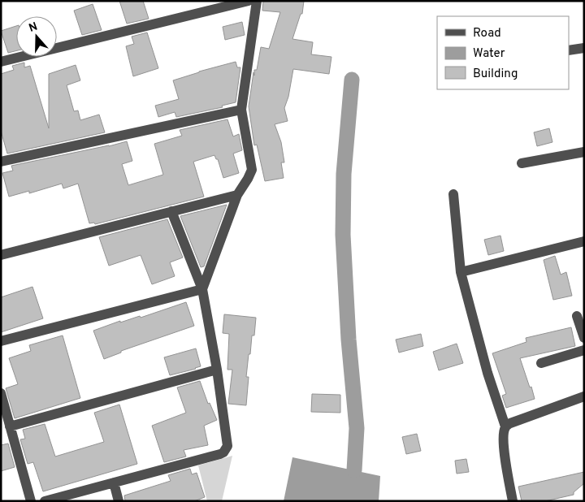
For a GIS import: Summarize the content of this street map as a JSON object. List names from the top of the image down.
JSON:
{
  "legend": ["Road", "Water", "Building"],
  "north": "top"
}
